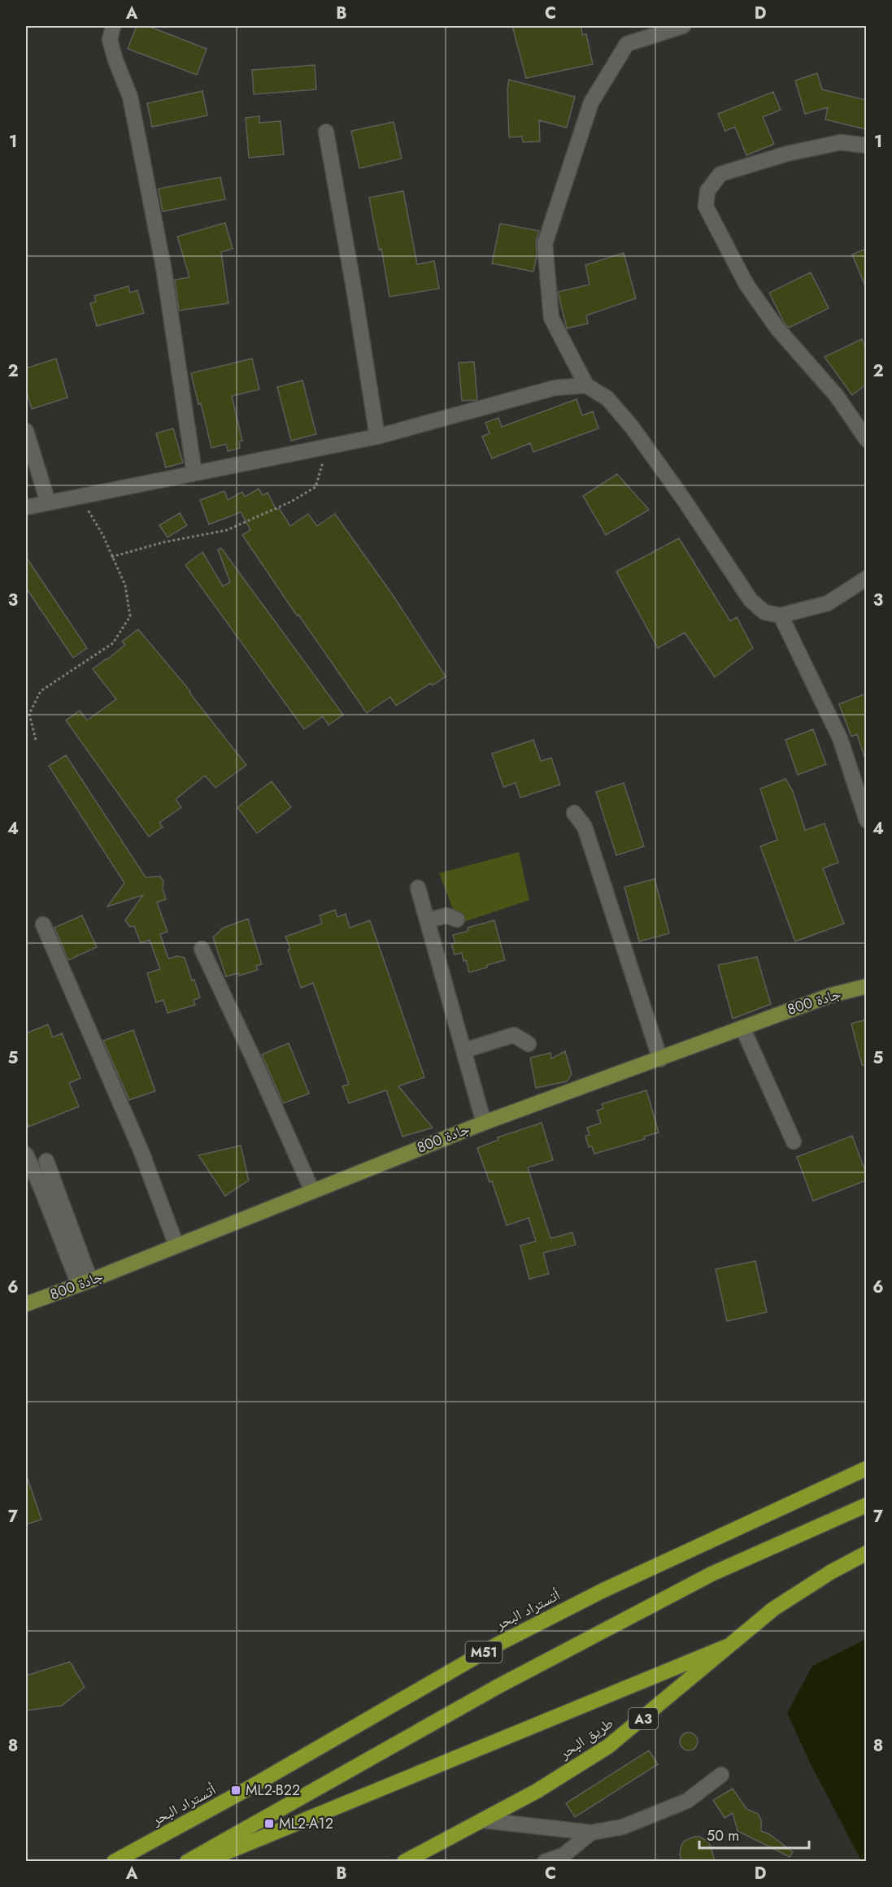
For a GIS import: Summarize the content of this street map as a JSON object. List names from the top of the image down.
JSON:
{
  "streets": {
    "highway": [
      "أتستراد البحر",
      "M51",
      "A3",
      "طريق البحر"
    ],
    "main road": ["جادة 800"]
  },
  "places": {
    "transit": ["ML2-B22", "ML2-A12"]
  },
  "scale_bar": "50 m",
  "grid": {
    "columns": [
      "A",
      "B",
      "C",
      "D"
    ],
    "rows": [
      "1",
      "2",
      "3",
      "4",
      "5",
      "6",
      "7",
      "8"
    ]
  }
}
